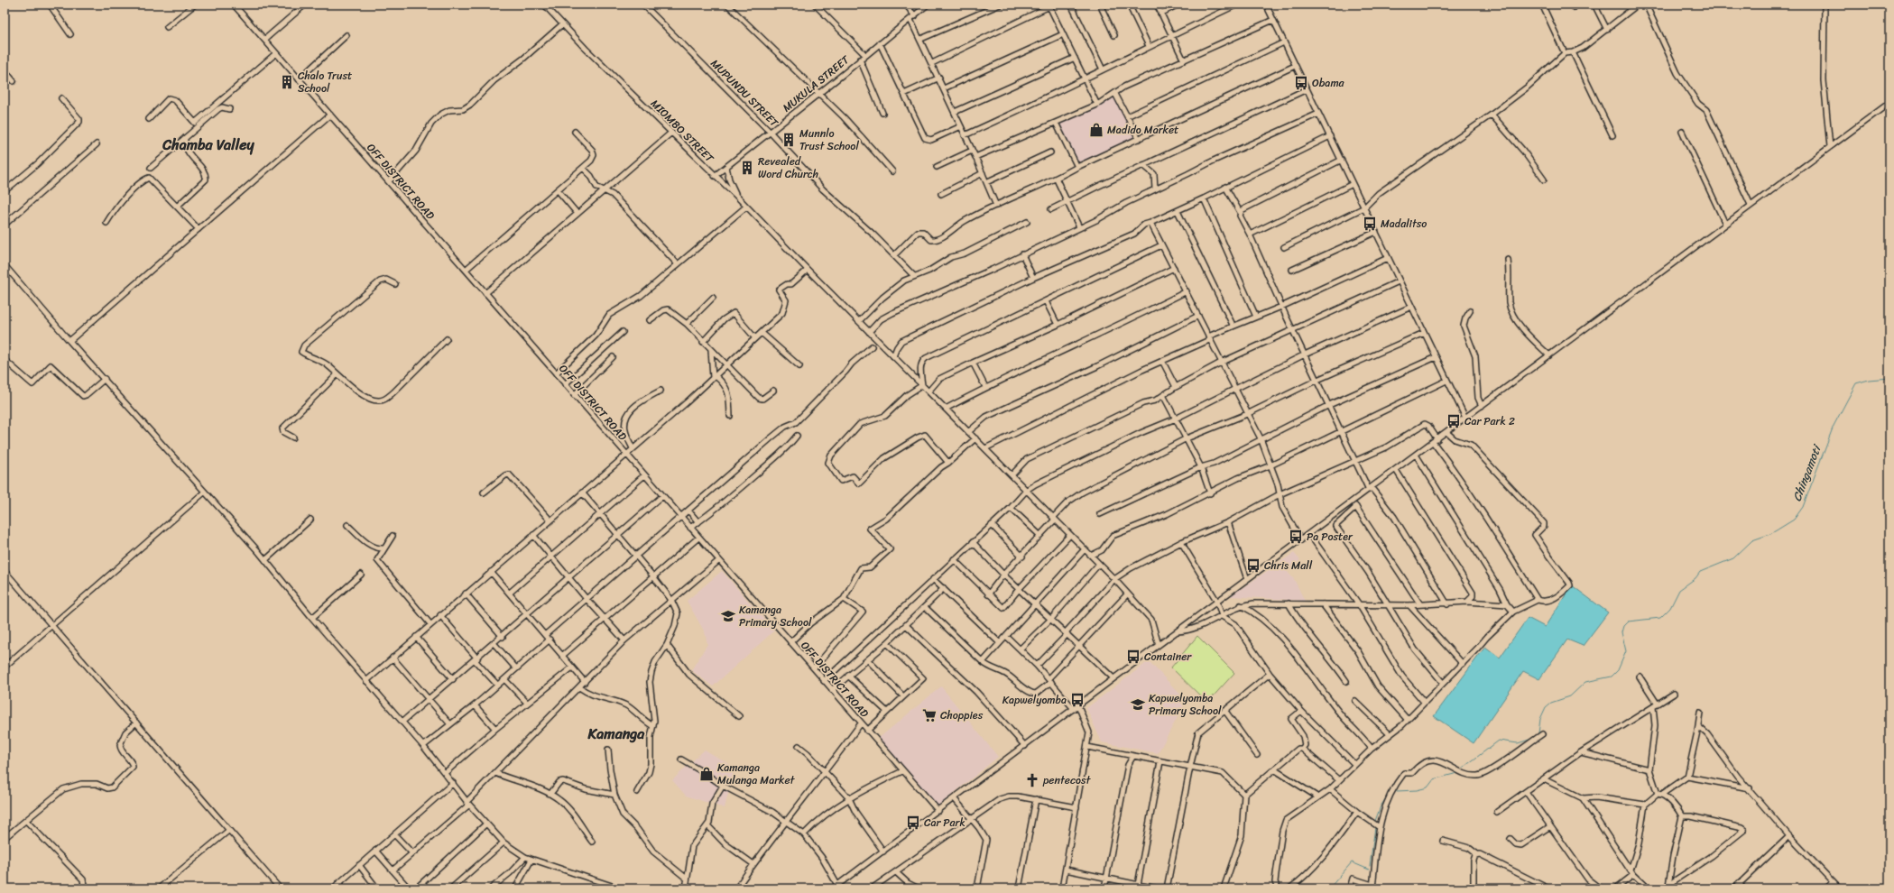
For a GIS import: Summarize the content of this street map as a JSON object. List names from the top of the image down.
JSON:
{
  "streets": {
    "street": [
      "MUKULA STREET",
      "MUPUNDU STREET",
      "MIOMBO STREET",
      "OFF DISTRICT ROAD"
    ]
  },
  "crossings": [
    ["MUKULA STREET", "MUPUNDU STREET"],
    ["MUKULA STREET", "MIOMBO STREET"]
  ],
  "districts": ["Chamba Valley", "Kamanga"],
  "water": ["Chingamoti"],
  "places": {
    "building": ["Chalo Trust School", "Munnlo Trust School", "Revealed Word Church"],
    "bus stop": [
      "Obama",
      "Madalitso",
      "Car Park 2",
      "Pa Poster",
      "Chris Mall",
      "Container",
      "Kapwelyomba",
      "Car Park"
    ],
    "shop": ["Madido Market", "Kamanga Mulanga Market"],
    "school or university": ["Kamanga Primary School", "Kapwelyomba Primary School"],
    "supermarket": ["Choppies"],
    "church": ["pentecost"]
  }
}
